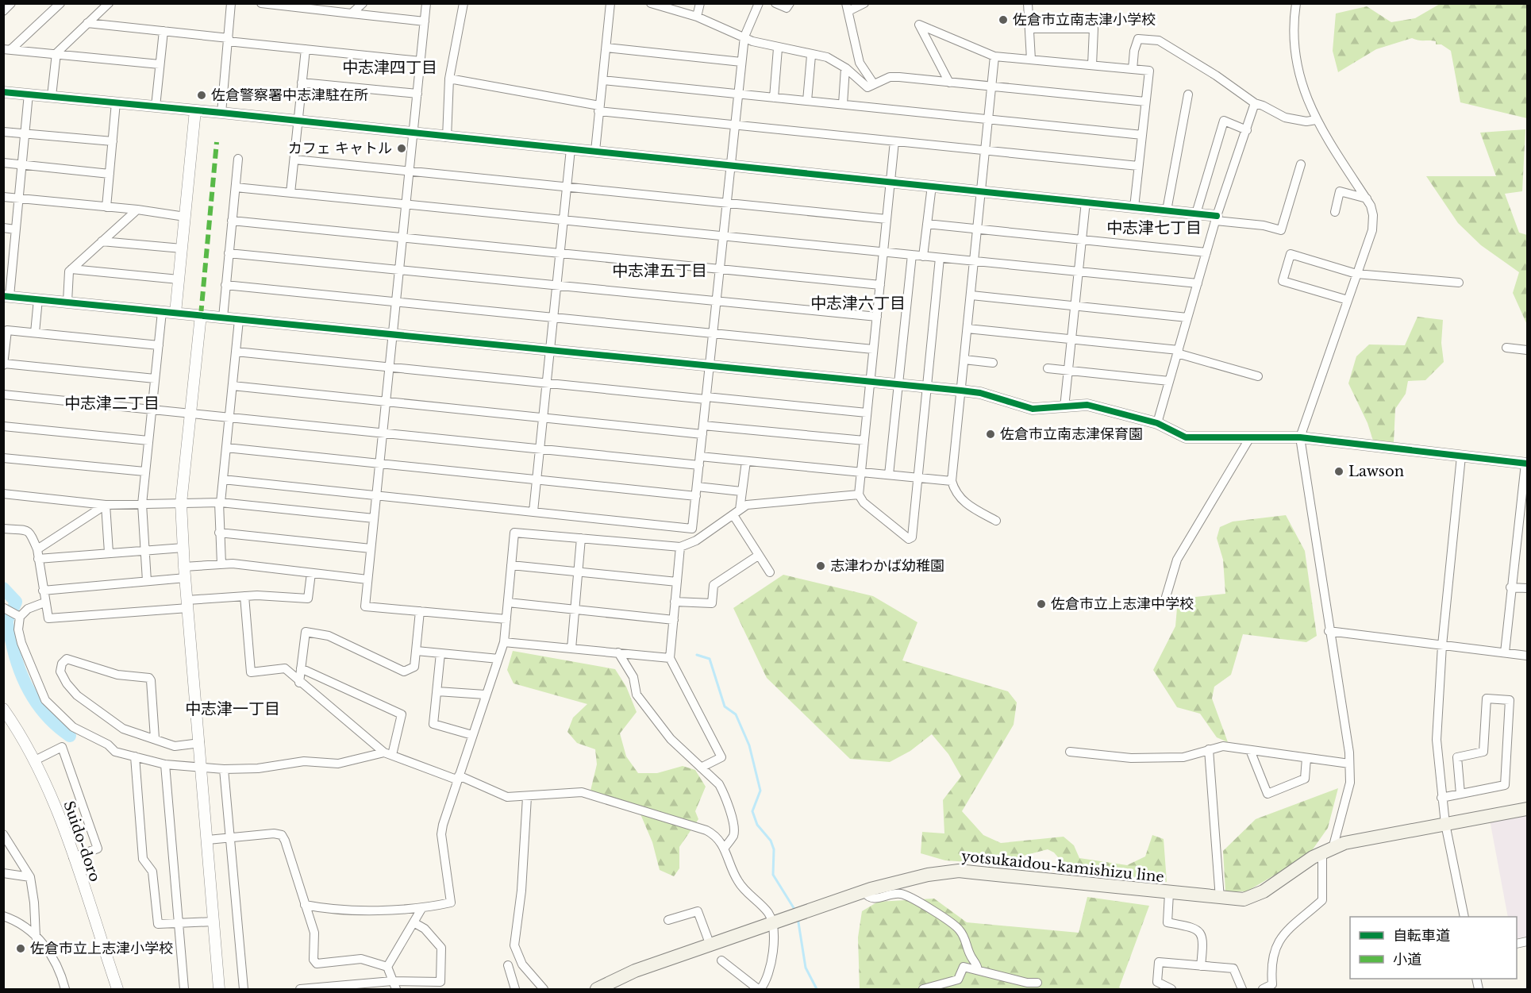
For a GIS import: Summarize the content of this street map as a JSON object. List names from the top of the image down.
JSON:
{
  "streets": {
    "main road": ["yotsukaidou-kamishizu line"],
    "street": ["Suido-doro"]
  },
  "districts": [
    "中志津四丁目",
    "中志津七丁目",
    "中志津五丁目",
    "中志津六丁目",
    "中志津二丁目",
    "中志津一丁目"
  ],
  "places": [
    "佐倉市立南志津小学校",
    "佐倉警察署中志津駐在所",
    "カフェ キャトル",
    "佐倉市立南志津保育園",
    "Lawson",
    "志津わかば幼稚園",
    "佐倉市立上志津中学校",
    "佐倉市立上志津小学校"
  ],
  "legend": ["自転車道", "小道"]
}
